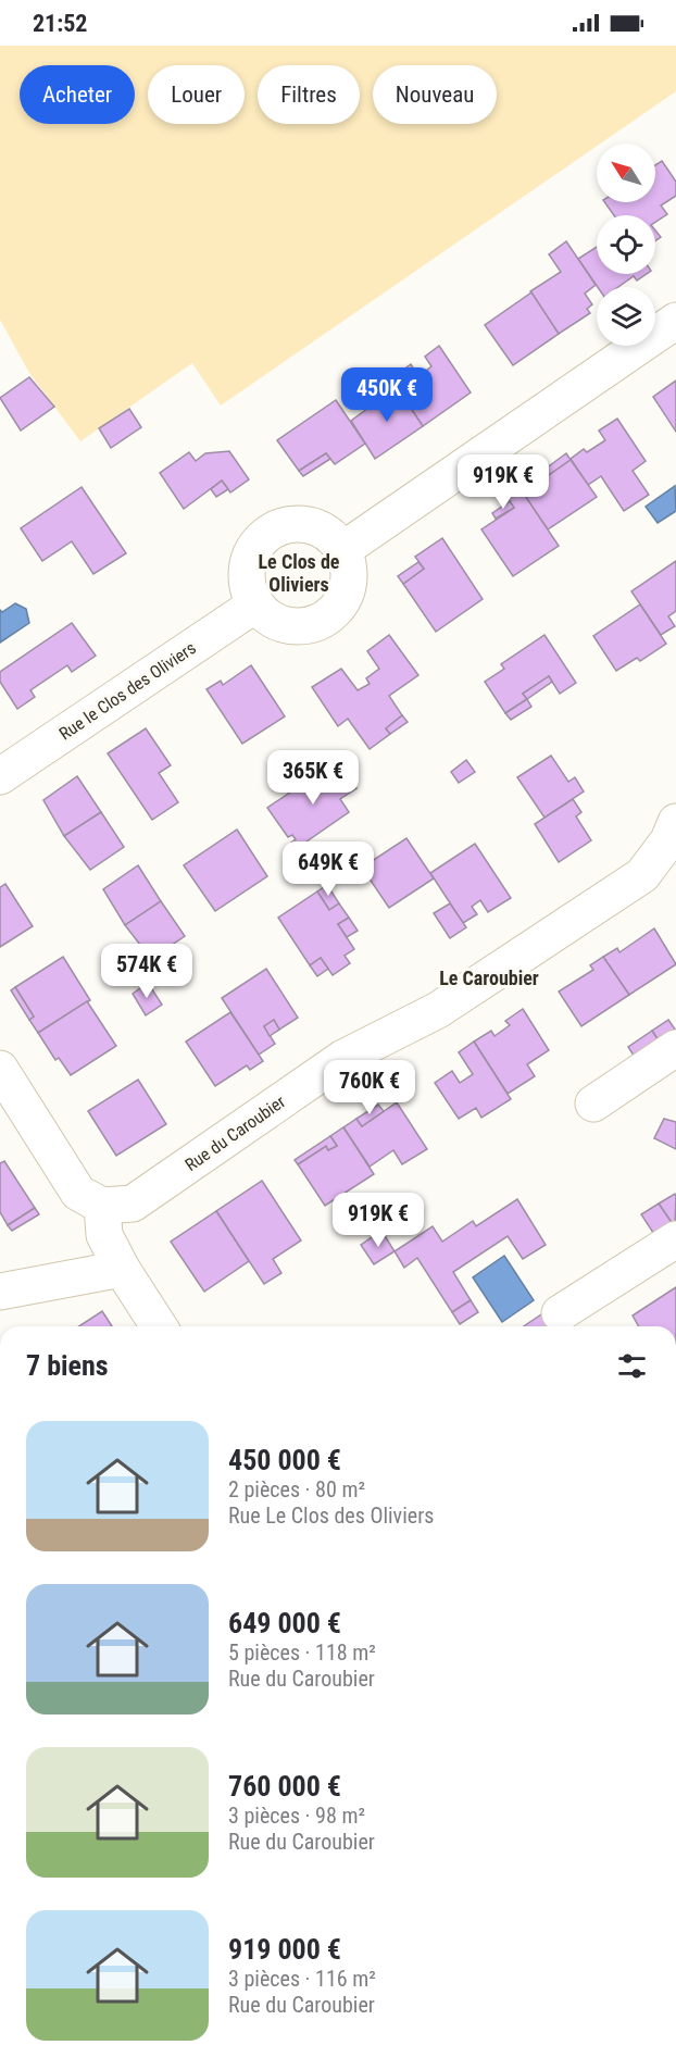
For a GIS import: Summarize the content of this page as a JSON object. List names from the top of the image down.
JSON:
{
  "streets": {
    "street": ["Rue le Clos des Oliviers", "Rue du Caroubier"]
  },
  "districts": ["Le Clos de Oliviers", "Le Caroubier"],
  "north": "top left",
  "page": {
    "status": "21:52",
    "chip": [
      "Acheter",
      "Louer",
      "Filtres",
      "Nouveau"
    ],
    "price": [
      "450K €",
      "919K €",
      "365K €",
      "649K €",
      "574K €",
      "760K €",
      "919K €"
    ],
    "heading": "7 biens",
    "list": [
      {
        "name": "450 000 €",
        "note": "2 pièces · 80 m² · Rue Le Clos des Oliviers"
      },
      {
        "name": "649 000 €",
        "note": "5 pièces · 118 m² · Rue du Caroubier"
      },
      {
        "name": "760 000 €",
        "note": "3 pièces · 98 m² · Rue du Caroubier"
      },
      {
        "name": "919 000 €",
        "note": "3 pièces · 116 m² · Rue du Caroubier"
      }
    ]
  }
}
